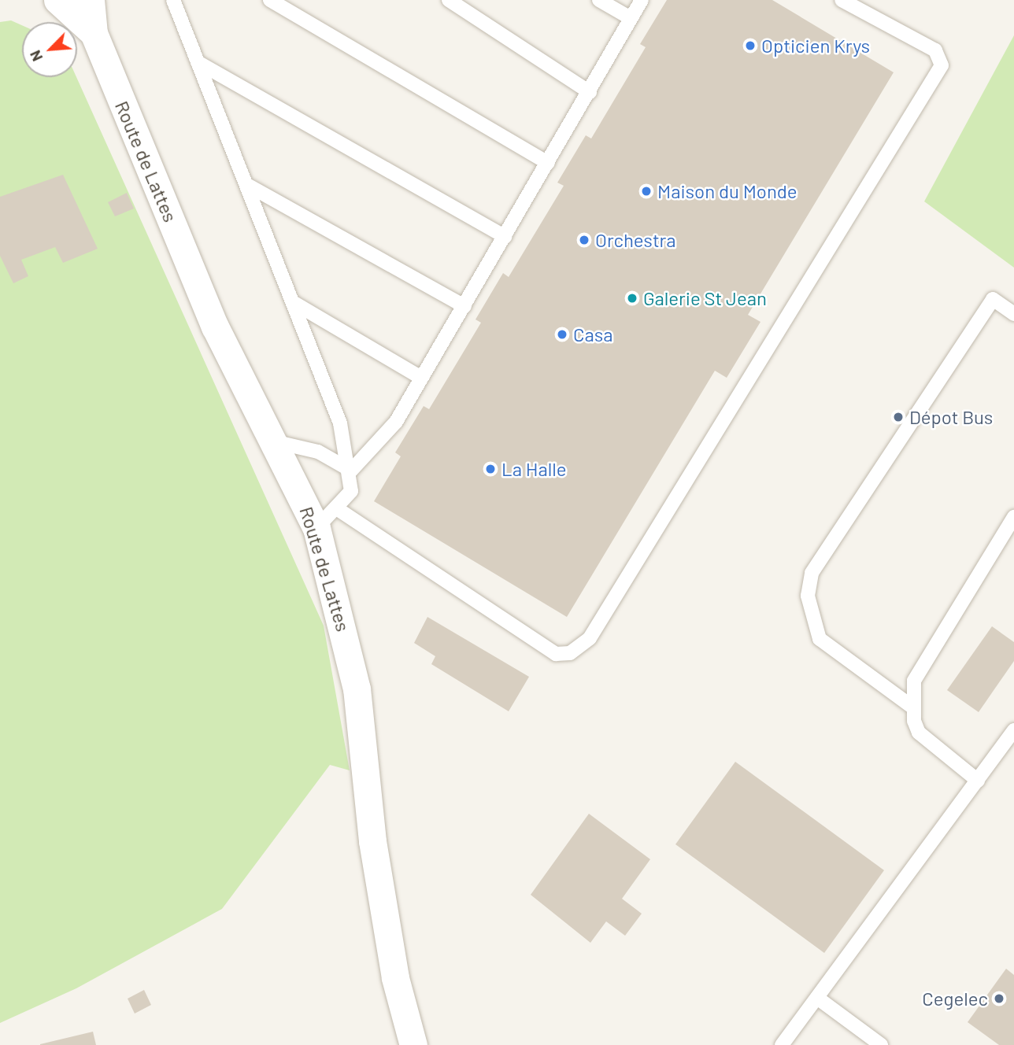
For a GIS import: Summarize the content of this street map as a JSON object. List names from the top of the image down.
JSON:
{
  "streets": {
    "street": ["Route de Lattes"]
  },
  "places": [
    "Opticien Krys",
    "Maison du Monde",
    "Orchestra",
    "Galerie St Jean",
    "Casa",
    "Dépot Bus",
    "La Halle",
    "Cegelec"
  ],
  "north": "bottom left"
}
